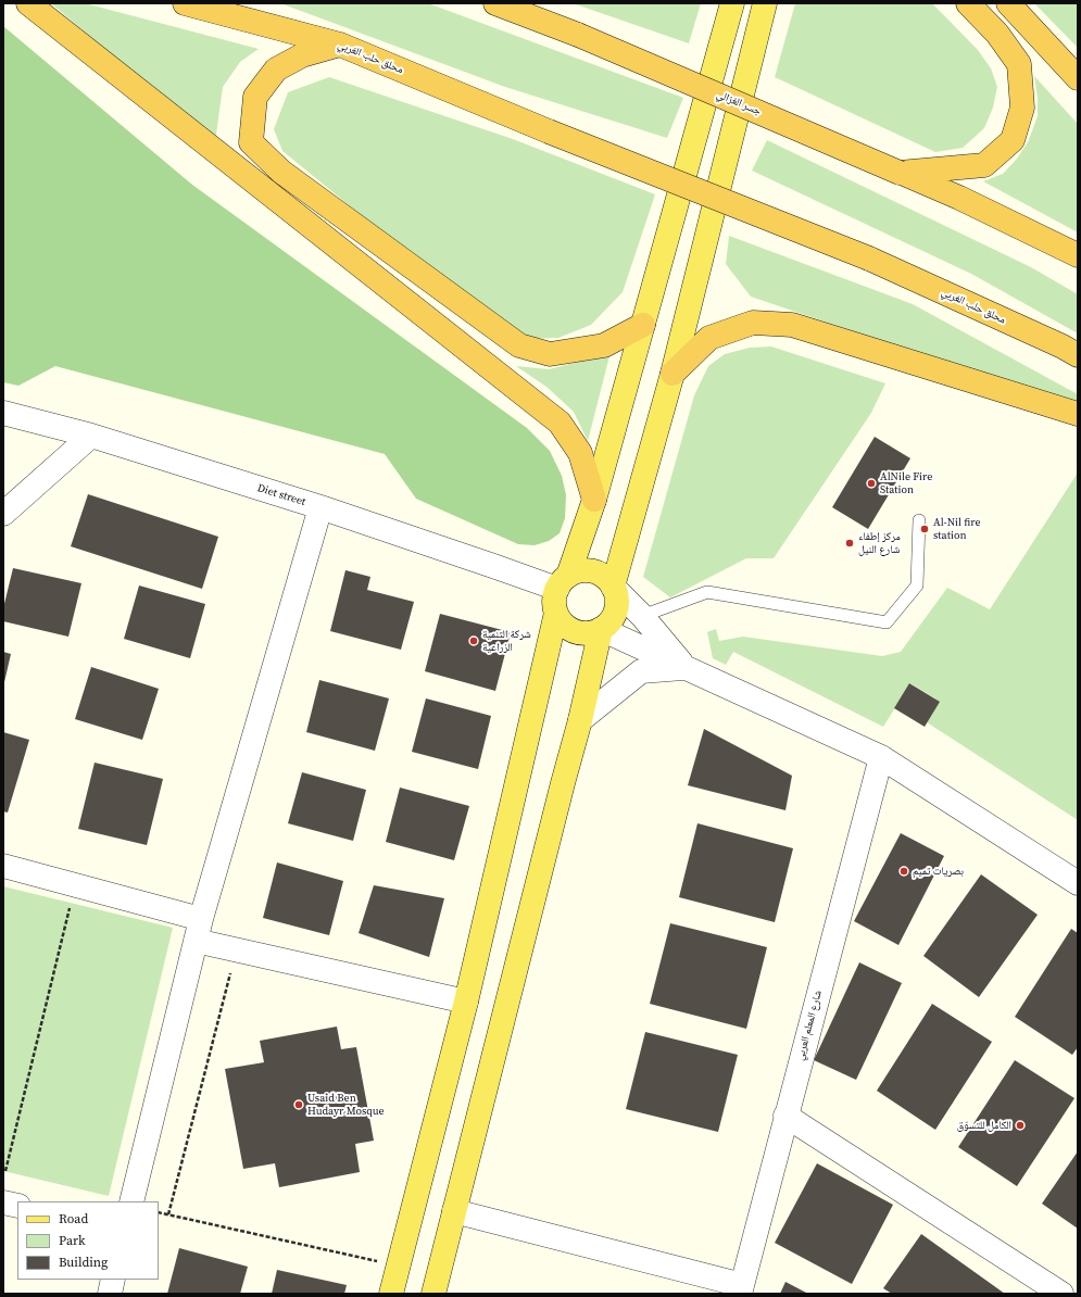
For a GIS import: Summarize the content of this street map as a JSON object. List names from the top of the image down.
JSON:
{
  "streets": {
    "highway": ["محلق حلب الغربي", "جسر الغزالي"],
    "street": ["Diet street", "شارع المعلم العربي"]
  },
  "places": [
    "AlNile Fire Station",
    "Al-Nil fire station",
    "مركز إطفاء شارع النيل",
    "شركة التنمية الزراعية",
    "بصريات تميم",
    "Usaid Ben Hudayr Mosque",
    "الكامل للتسوّق"
  ],
  "legend": ["Road", "Park", "Building"]
}
